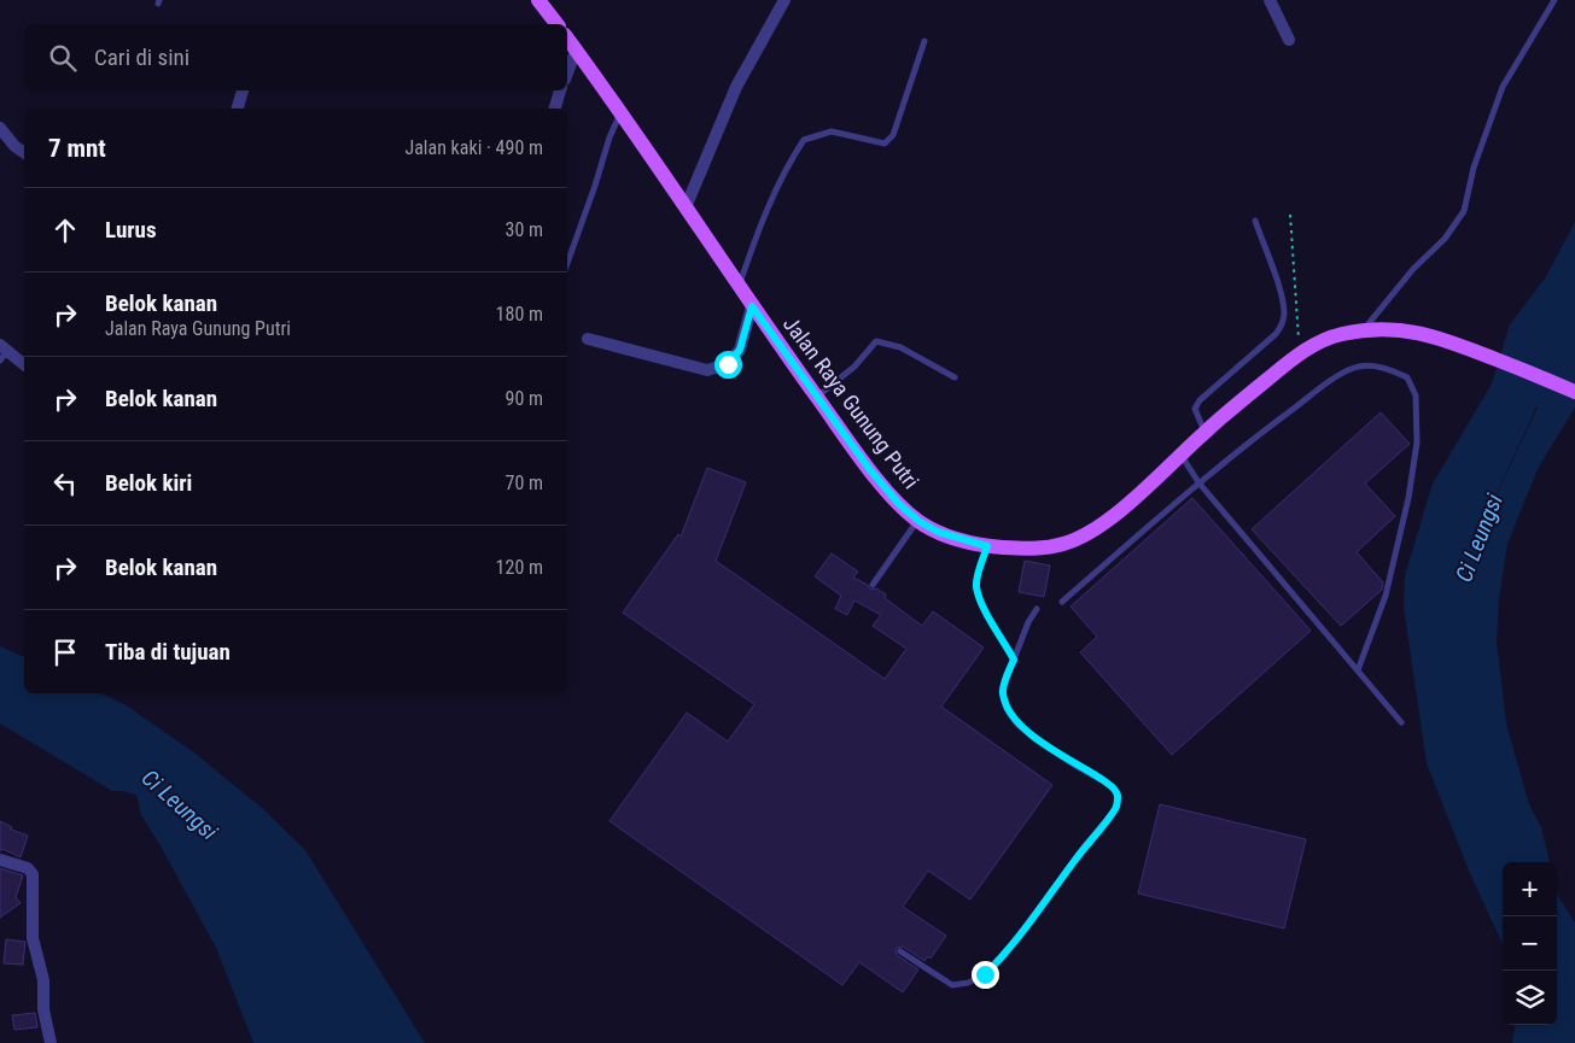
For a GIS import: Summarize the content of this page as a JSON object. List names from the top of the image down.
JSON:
{
  "streets": {
    "main road": ["Jalan Raya Gunung Putri"]
  },
  "water": ["Ci Leungsi"],
  "page": {
    "search": "Cari di sini",
    "heading": ["7 mnt", "Jalan kaki · 490 m"],
    "list": [
      ["Lurus", "30 m"],
      ["Belok kanan", "Jalan Raya Gunung Putri", "180 m"],
      ["Belok kanan", "90 m"],
      ["Belok kiri", "70 m"],
      ["Belok kanan", "120 m"],
      "Tiba di tujuan"
    ],
    "map_buttons": ["+", "−"]
  }
}
